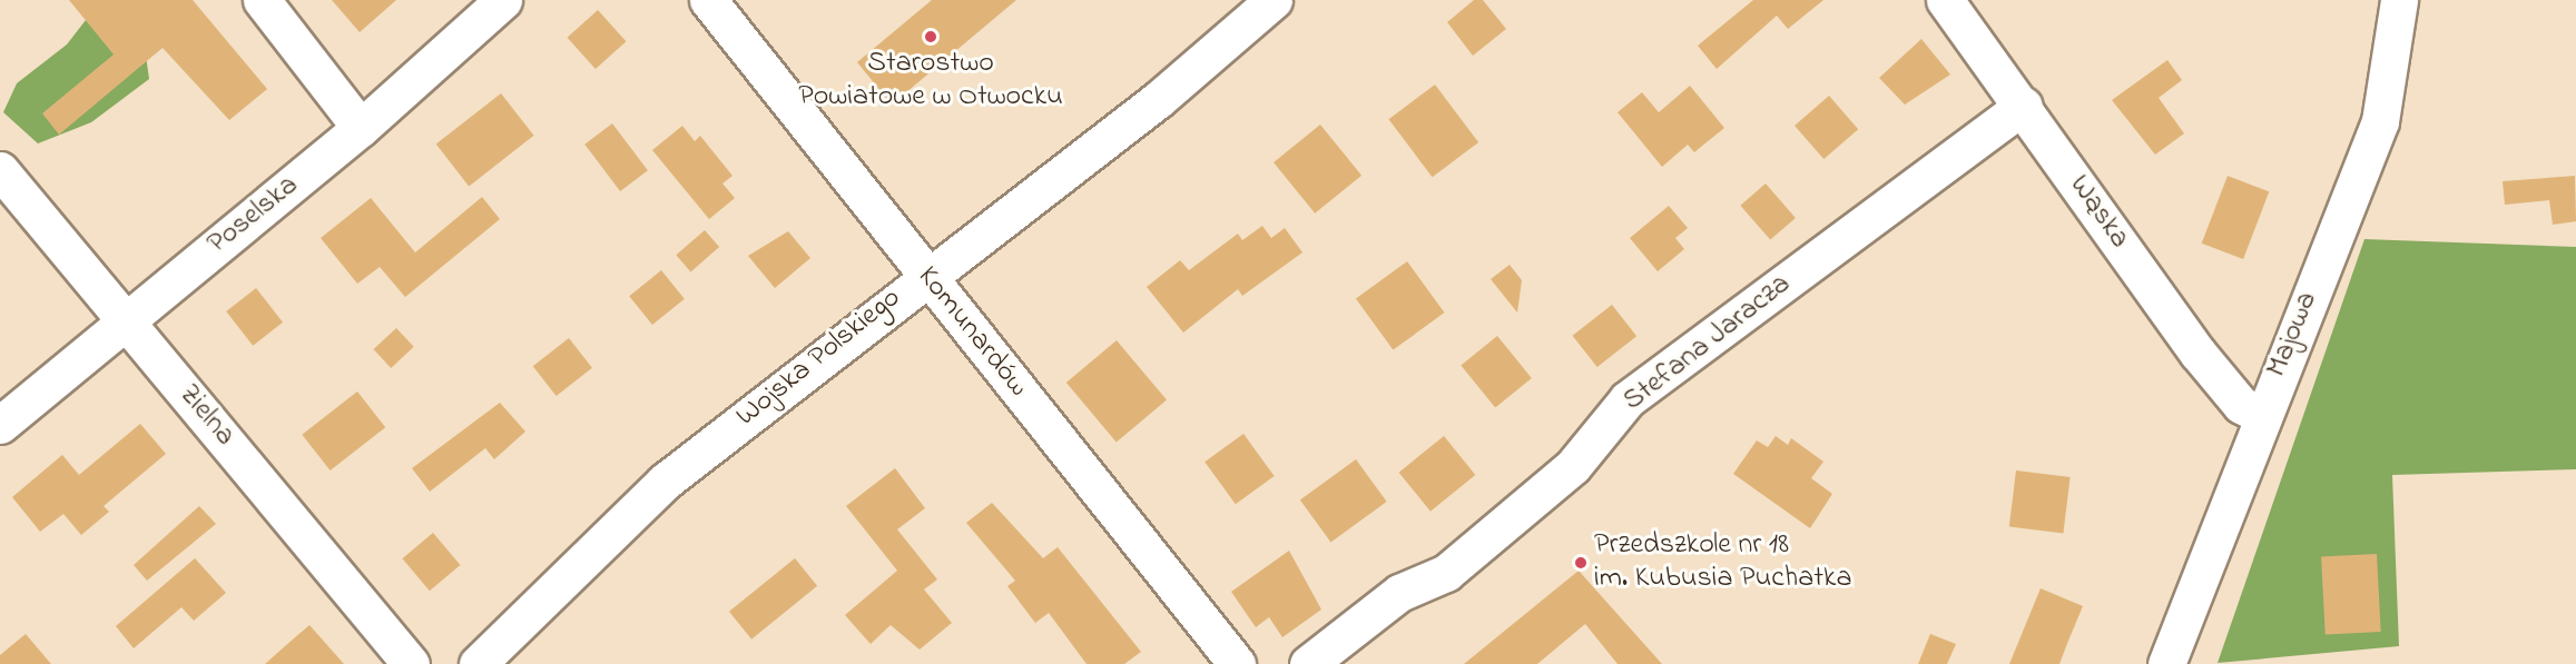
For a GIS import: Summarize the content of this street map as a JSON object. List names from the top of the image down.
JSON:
{
  "streets": {
    "street": [
      "Wąska",
      "Poselska",
      "Komunardów",
      "Majowa",
      "Stefana Jaracza",
      "Wojska Polskiego",
      "Zielna"
    ]
  },
  "crossings": [
    ["Wąska", "Majowa"],
    ["Wąska", "Stefana Jaracza"],
    ["Poselska", "Zielna"],
    ["Komunardów", "Wojska Polskiego"]
  ],
  "places": ["Starostwo Powiatowe w Otwocku", "Przedszkole nr 18 im. Kubusia Puchatka"]
}
